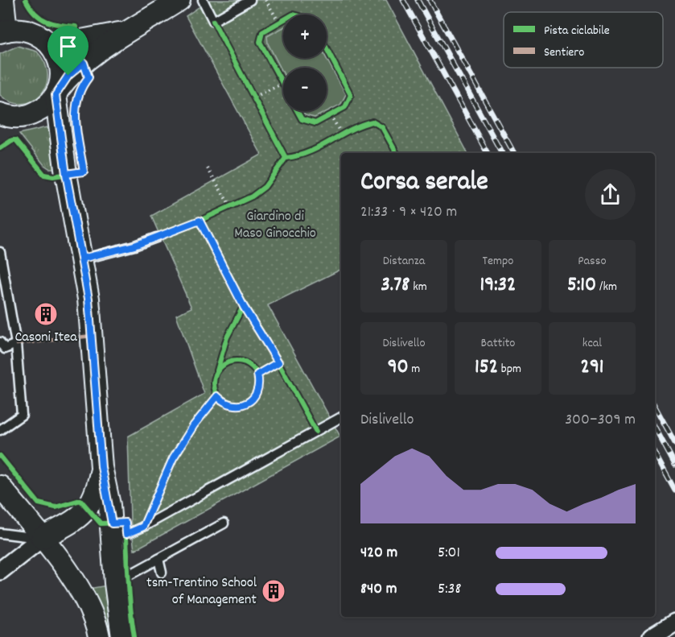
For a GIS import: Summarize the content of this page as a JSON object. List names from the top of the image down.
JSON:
{
  "parks": ["Giardino di Maso Ginocchio"],
  "places": {
    "building": ["Casoni Itea", "tsm-Trentino School of Management"]
  },
  "legend": ["Pista ciclabile", "Sentiero"],
  "page": {
    "map_buttons": ["+", "−"],
    "heading": ["Corsa serale", "21:33 · 9 × 420 m"],
    "stats": [
      ["Distanza", "3.78 km"],
      ["Tempo", "19:32"],
      ["Passo", "5:10 /km"],
      ["Dislivello", "90 m"],
      ["Battito", "152 bpm"],
      ["kcal", "291"]
    ],
    "chart": ["Dislivello", "300–309 m"],
    "list": [
      {
        "name": "420 m",
        "note": "5:01"
      },
      {
        "name": "840 m",
        "note": "5:38"
      }
    ]
  }
}
